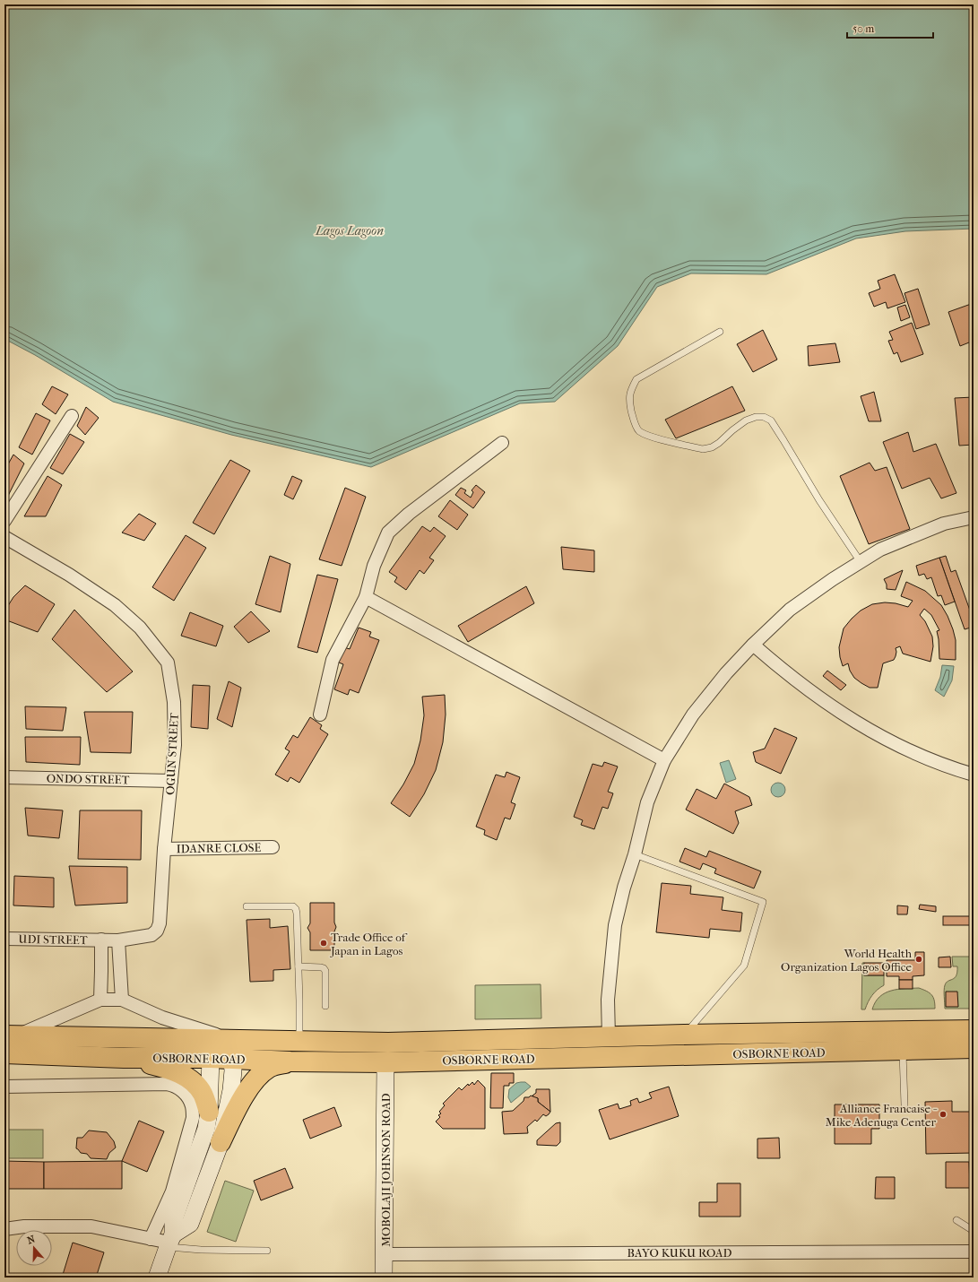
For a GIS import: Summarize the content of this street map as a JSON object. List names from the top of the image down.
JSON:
{
  "streets": {
    "main road": ["OSBORNE ROAD", "MOBOLAJI JOHNSON ROAD"],
    "street": [
      "OGUN STREET",
      "ONDO STREET",
      "IDANRE CLOSE",
      "UDI STREET",
      "BAYO KUKU ROAD"
    ]
  },
  "crossings": [
    ["OGUN STREET", "ONDO STREET"],
    ["OGUN STREET", "IDANRE CLOSE"],
    ["OGUN STREET", "UDI STREET"],
    ["OSBORNE ROAD", "MOBOLAJI JOHNSON ROAD"],
    ["MOBOLAJI JOHNSON ROAD", "BAYO KUKU ROAD"]
  ],
  "water": ["Lagos Lagoon"],
  "places": ["Trade Office of Japan in Lagos", "World Health Organization Lagos Office", "Alliance Francaise - Mike Adenuga Center"],
  "scale_bar": "50 m",
  "north": "top"
}
